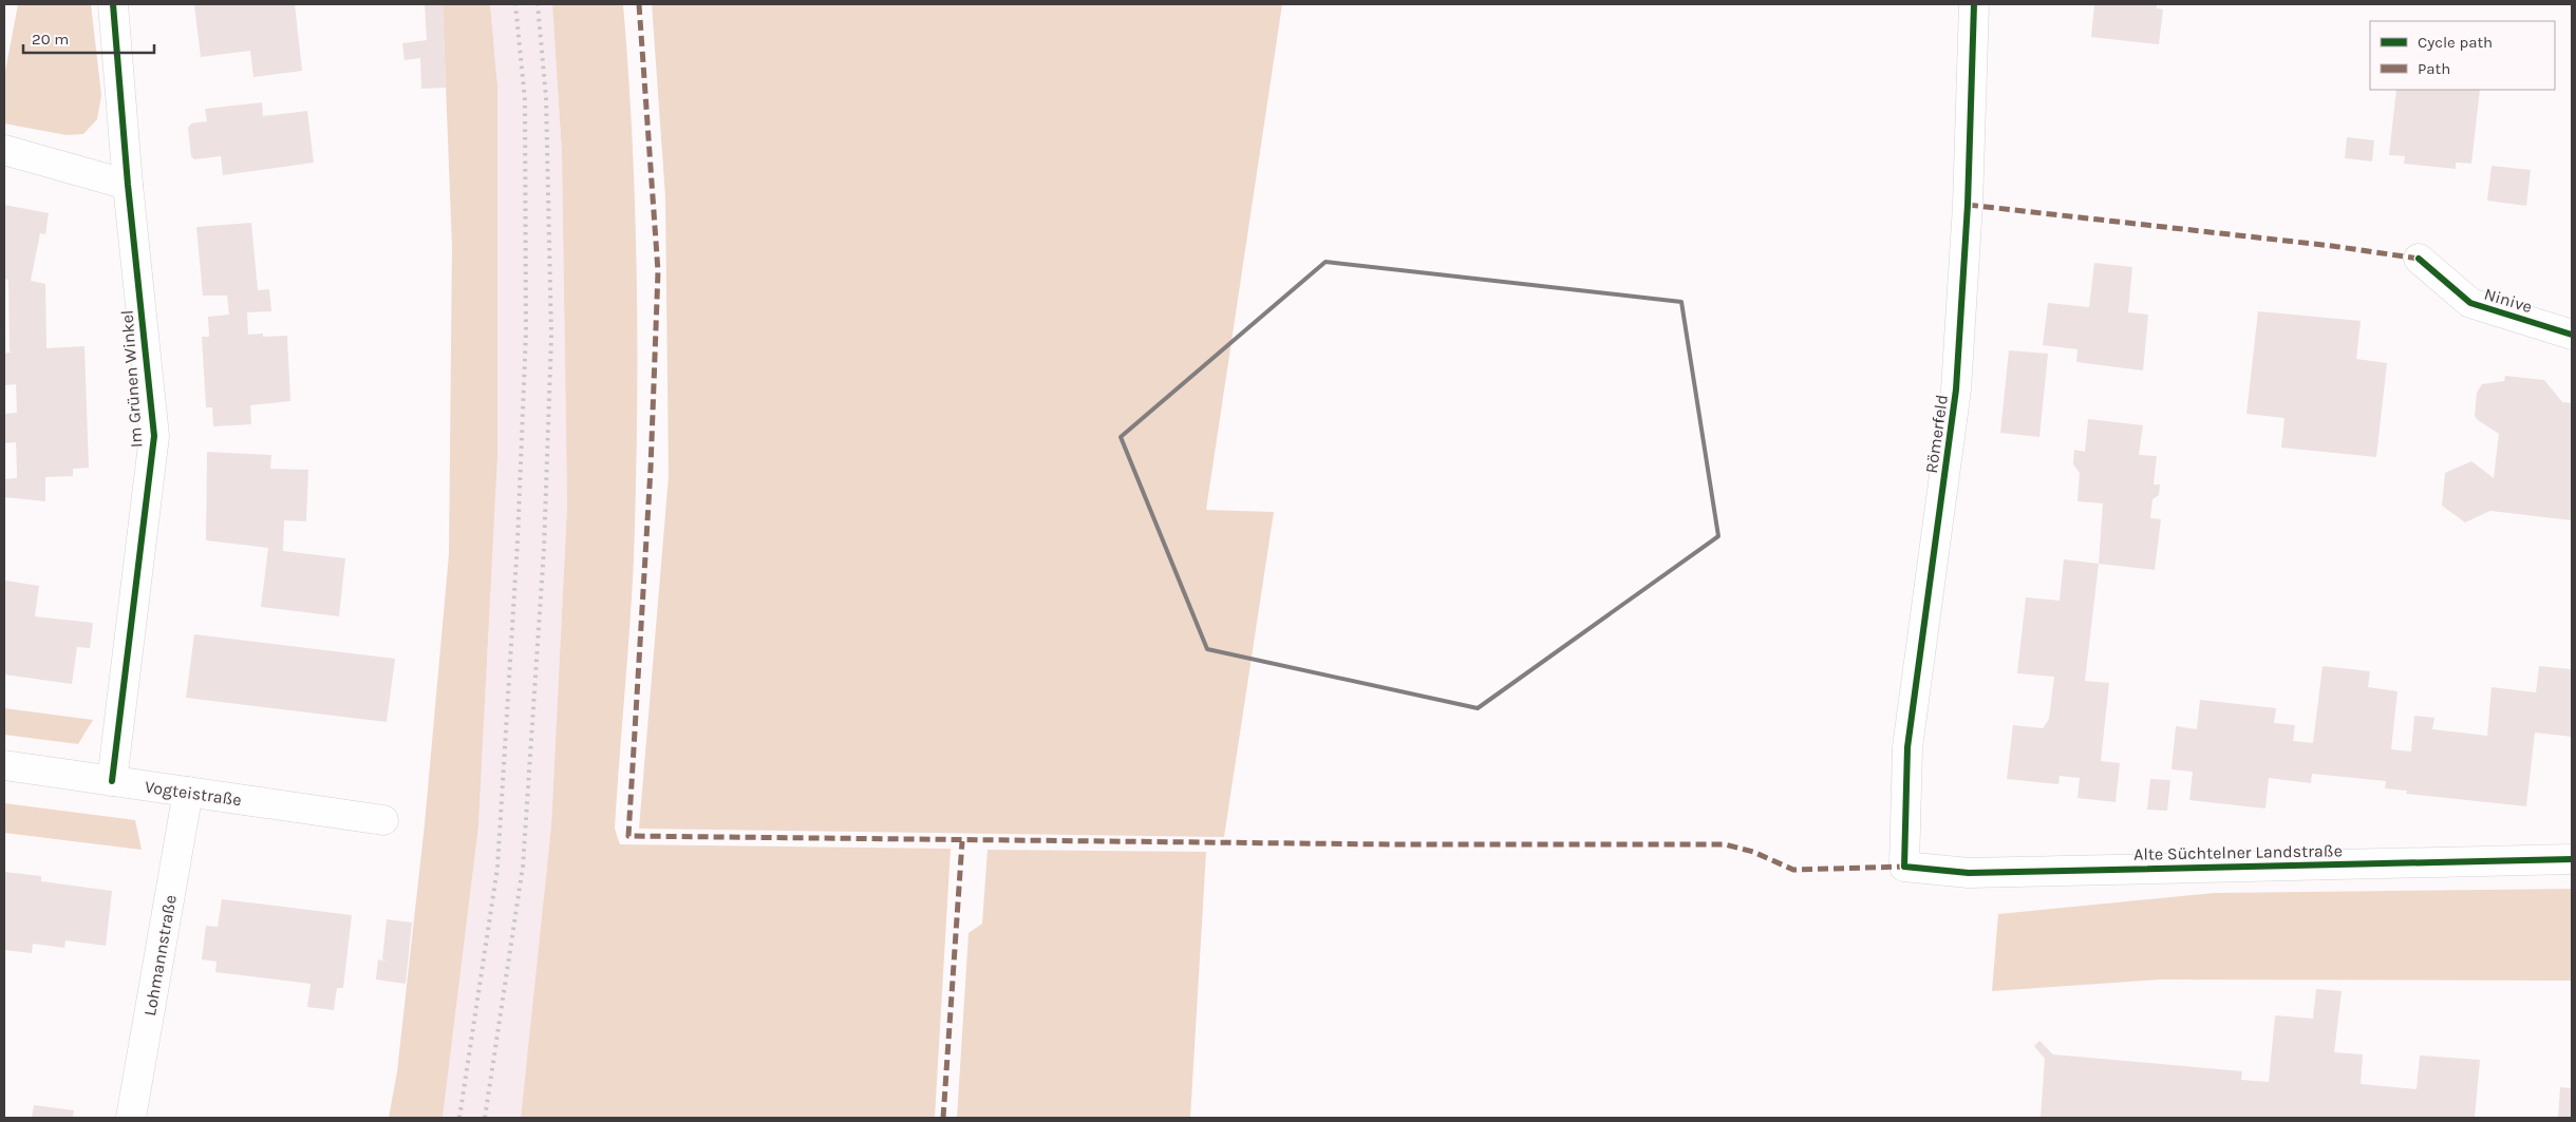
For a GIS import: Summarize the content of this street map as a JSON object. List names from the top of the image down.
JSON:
{
  "streets": {
    "street": [
      "Ninive",
      "Im Grünen Winkel",
      "Römerfeld",
      "Vogteistraße",
      "Alte Süchtelner Landstraße",
      "Lohmannstraße"
    ]
  },
  "crossings": [
    ["Im Grünen Winkel", "Vogteistraße"],
    ["Römerfeld", "Alte Süchtelner Landstraße"],
    ["Vogteistraße", "Lohmannstraße"]
  ],
  "legend": ["Cycle path", "Path"],
  "scale_bar": "20 m"
}
